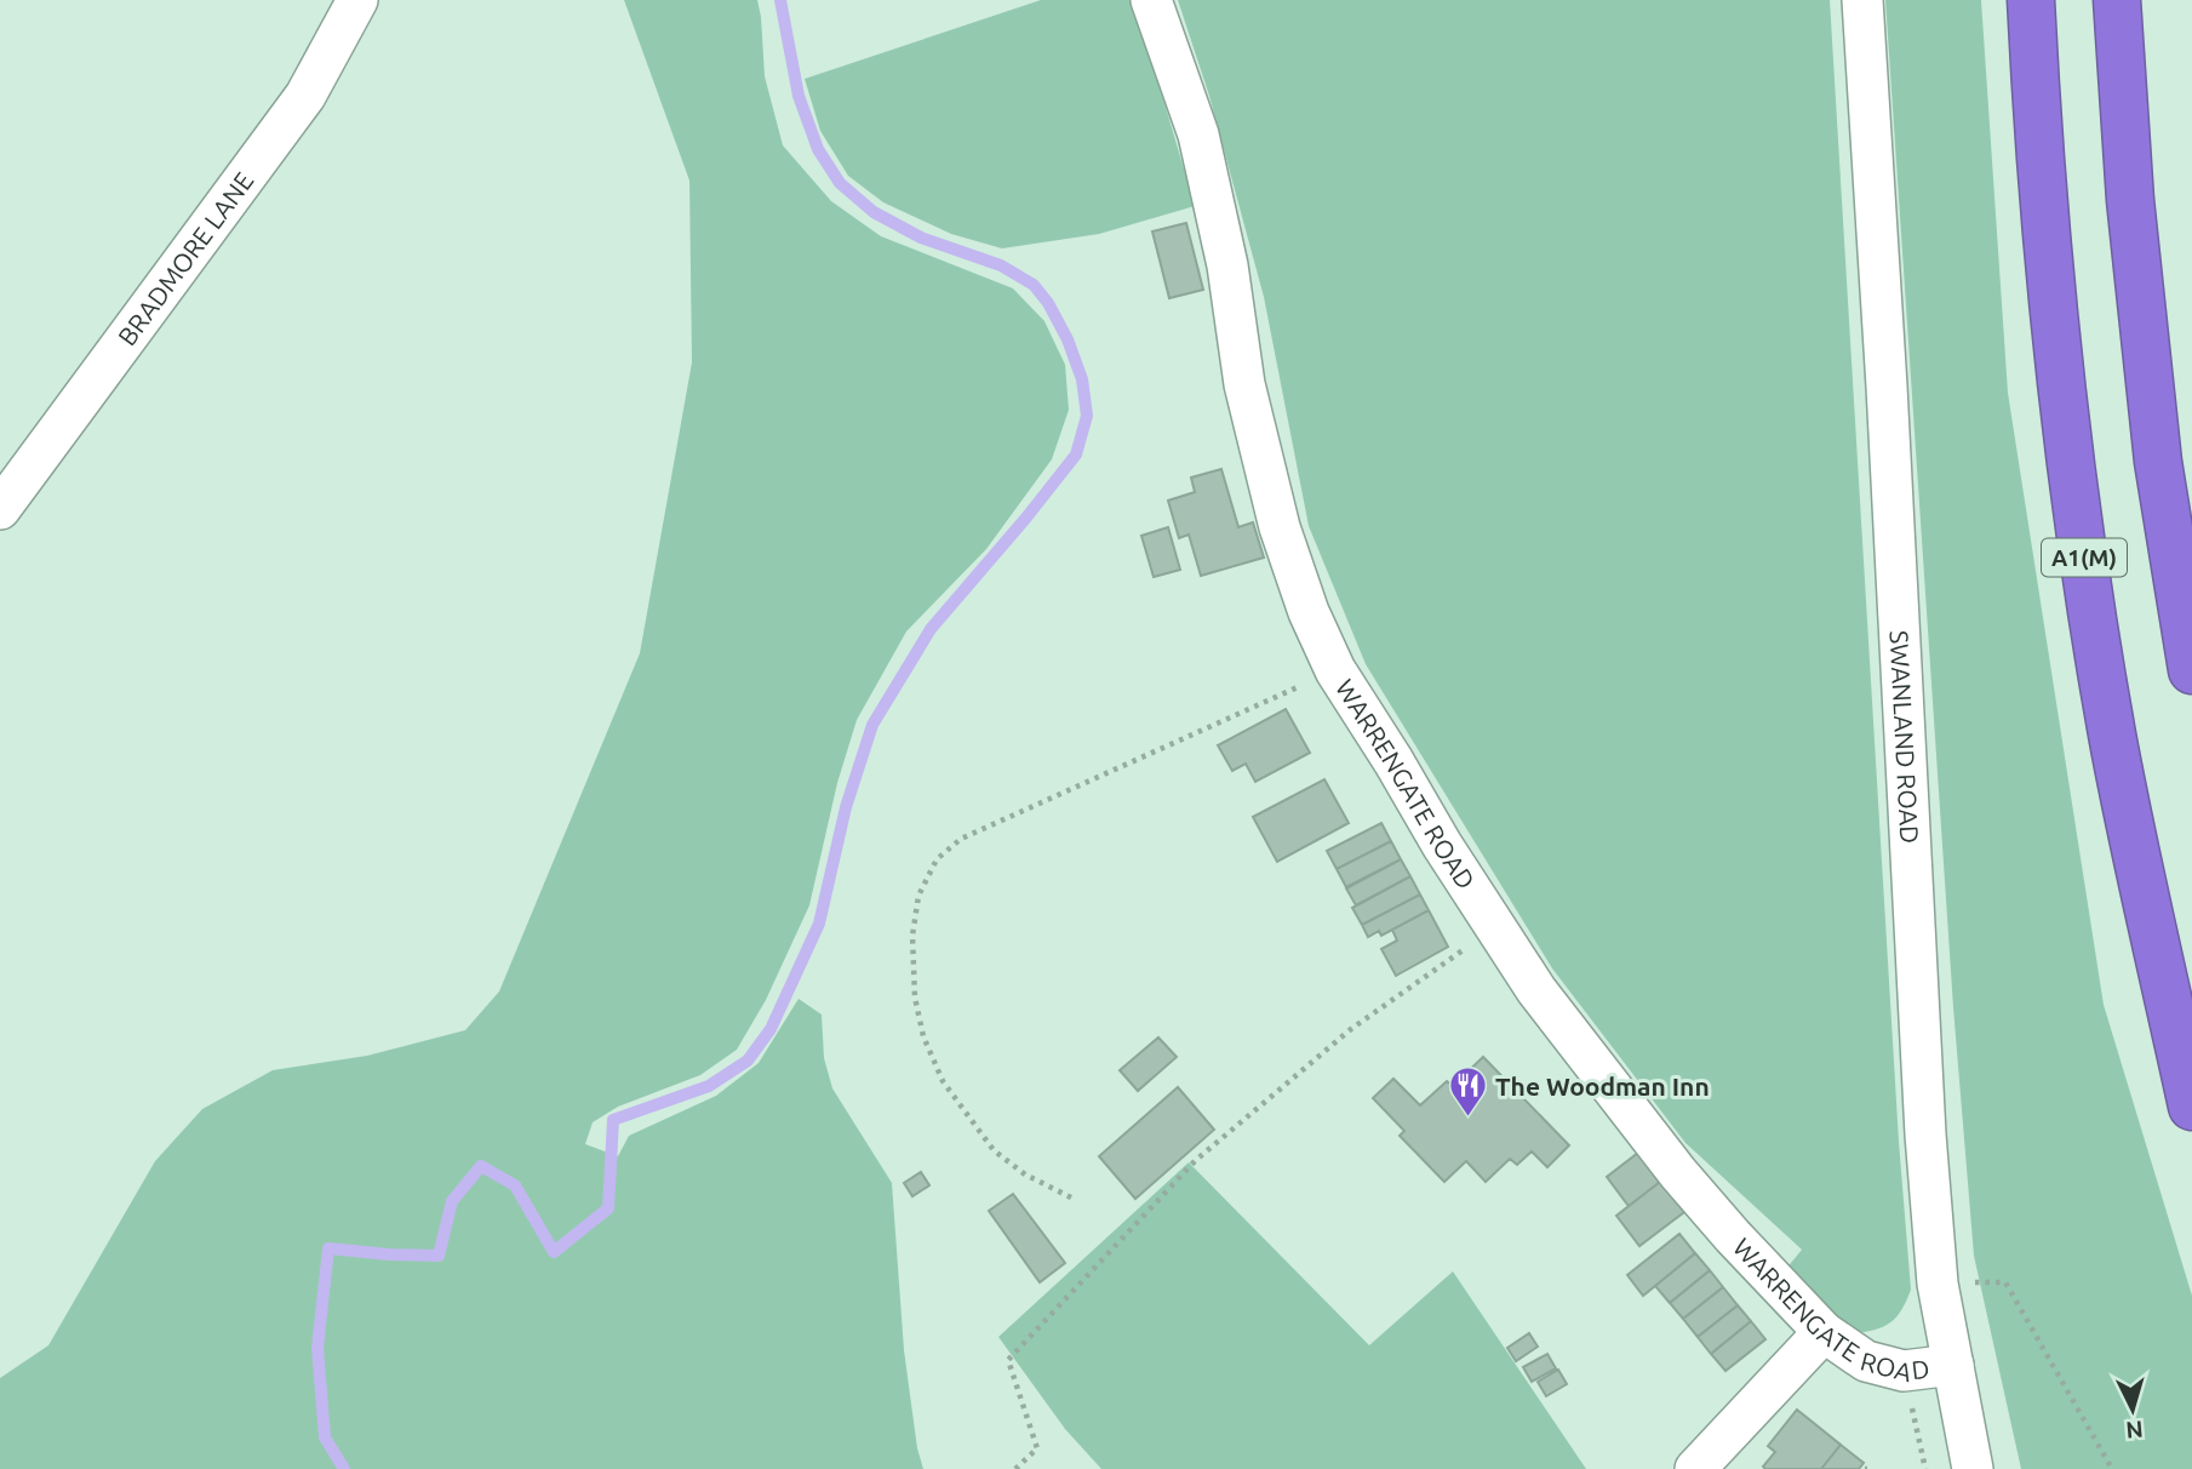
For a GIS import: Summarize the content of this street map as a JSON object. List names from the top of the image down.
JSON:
{
  "streets": {
    "highway": ["A1(M)"],
    "street": ["BRADMORE LANE", "SWANLAND ROAD", "WARRENGATE ROAD"]
  },
  "crossings": [
    ["SWANLAND ROAD", "WARRENGATE ROAD"]
  ],
  "places": {
    "restaurant": ["The Woodman Inn"]
  },
  "north": "bottom"
}
